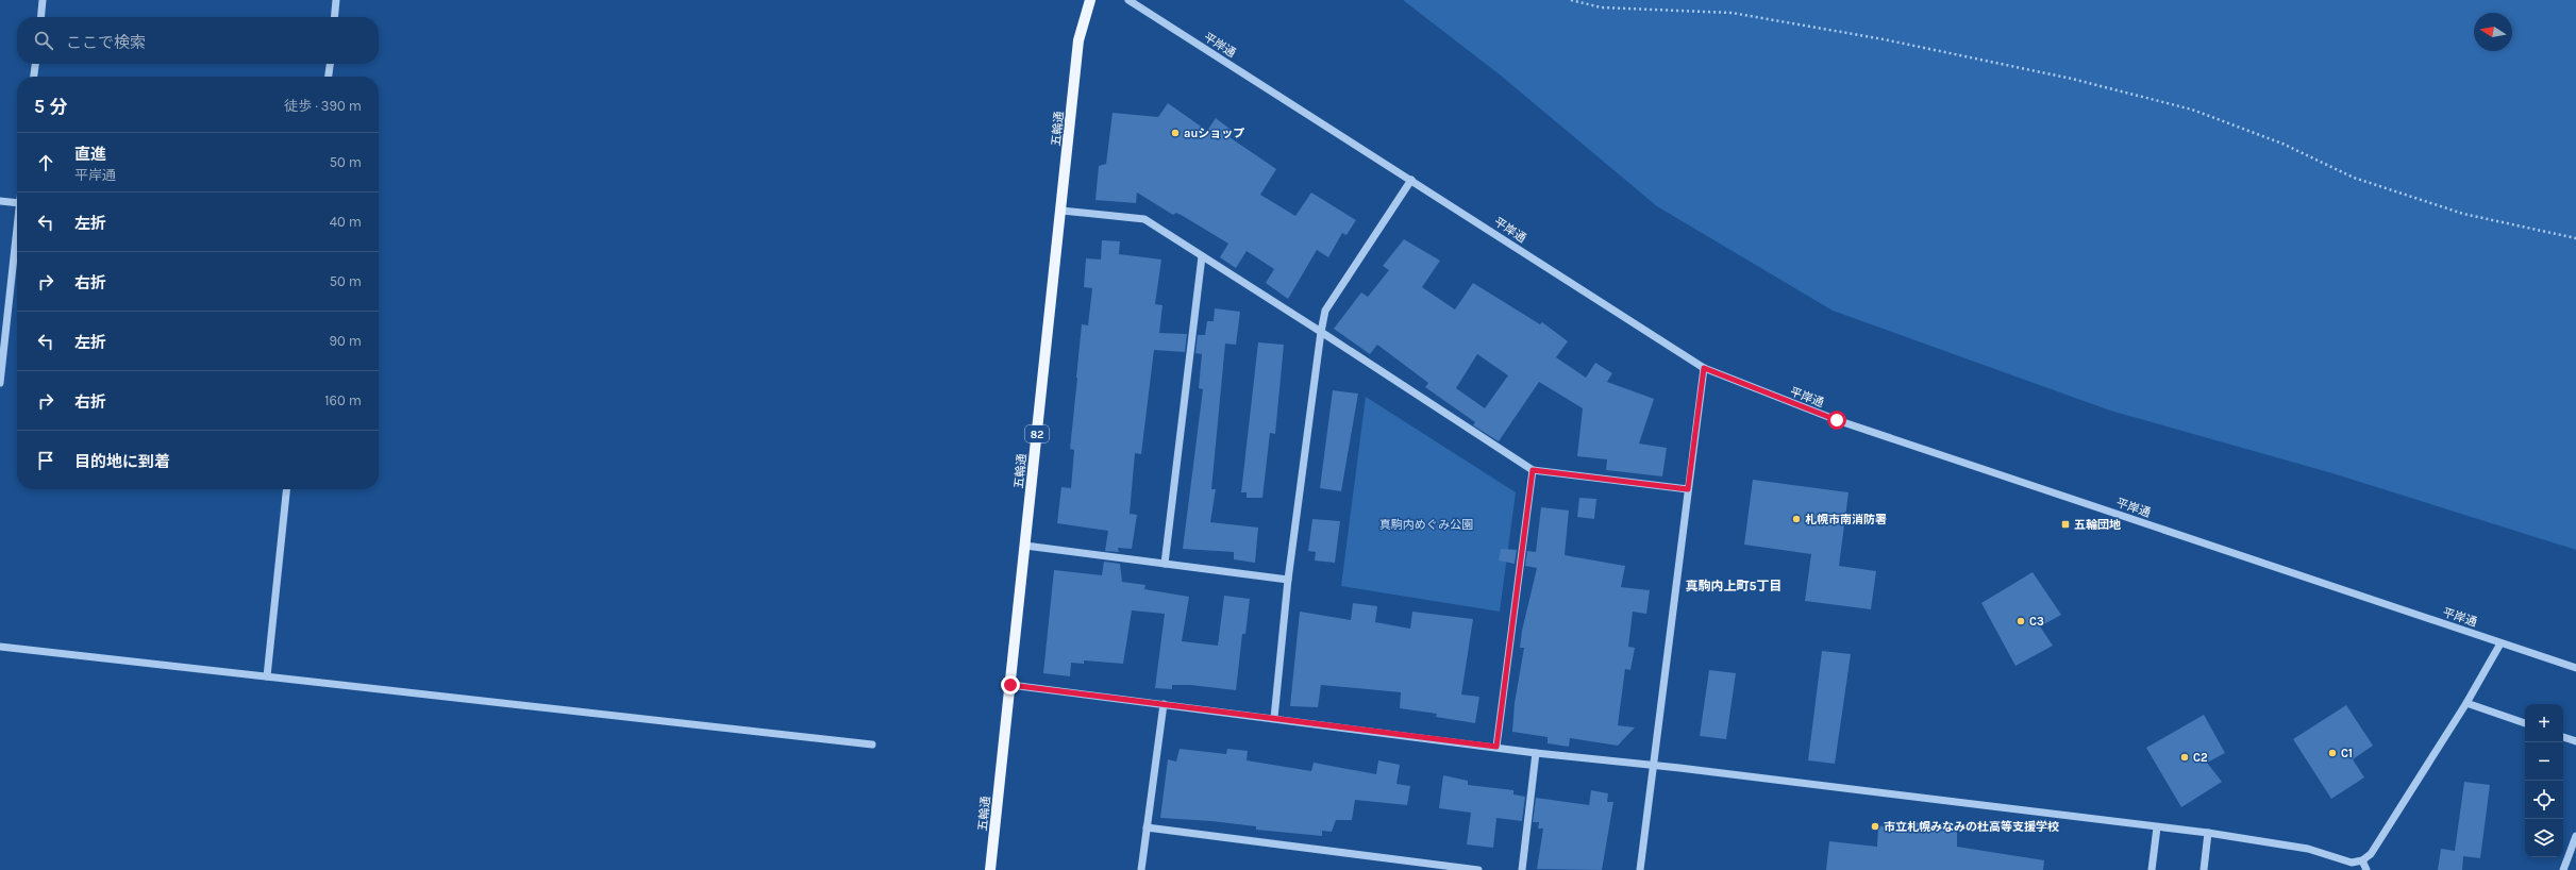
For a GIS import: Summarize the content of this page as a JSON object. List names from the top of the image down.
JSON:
{
  "streets": {
    "main road": ["五輪通", "82"],
    "street": ["平岸通"]
  },
  "districts": ["真駒内上町5丁目"],
  "parks": ["真駒内めぐみ公園"],
  "places": {
    "other": [
      "auショップ",
      "札幌市南消防署",
      "C3",
      "C1",
      "C2",
      "市立札幌みなみの杜高等支援学校"
    ],
    "transit": ["五輪団地"]
  },
  "north": "left",
  "page": {
    "search": "ここで検索",
    "heading": ["5 分", "徒歩 · 390 m"],
    "list": [
      ["直進", "平岸通", "50 m"],
      ["左折", "40 m"],
      ["右折", "50 m"],
      ["左折", "90 m"],
      ["右折", "160 m"],
      "目的地に到着"
    ],
    "map_buttons": ["+", "−"]
  }
}
